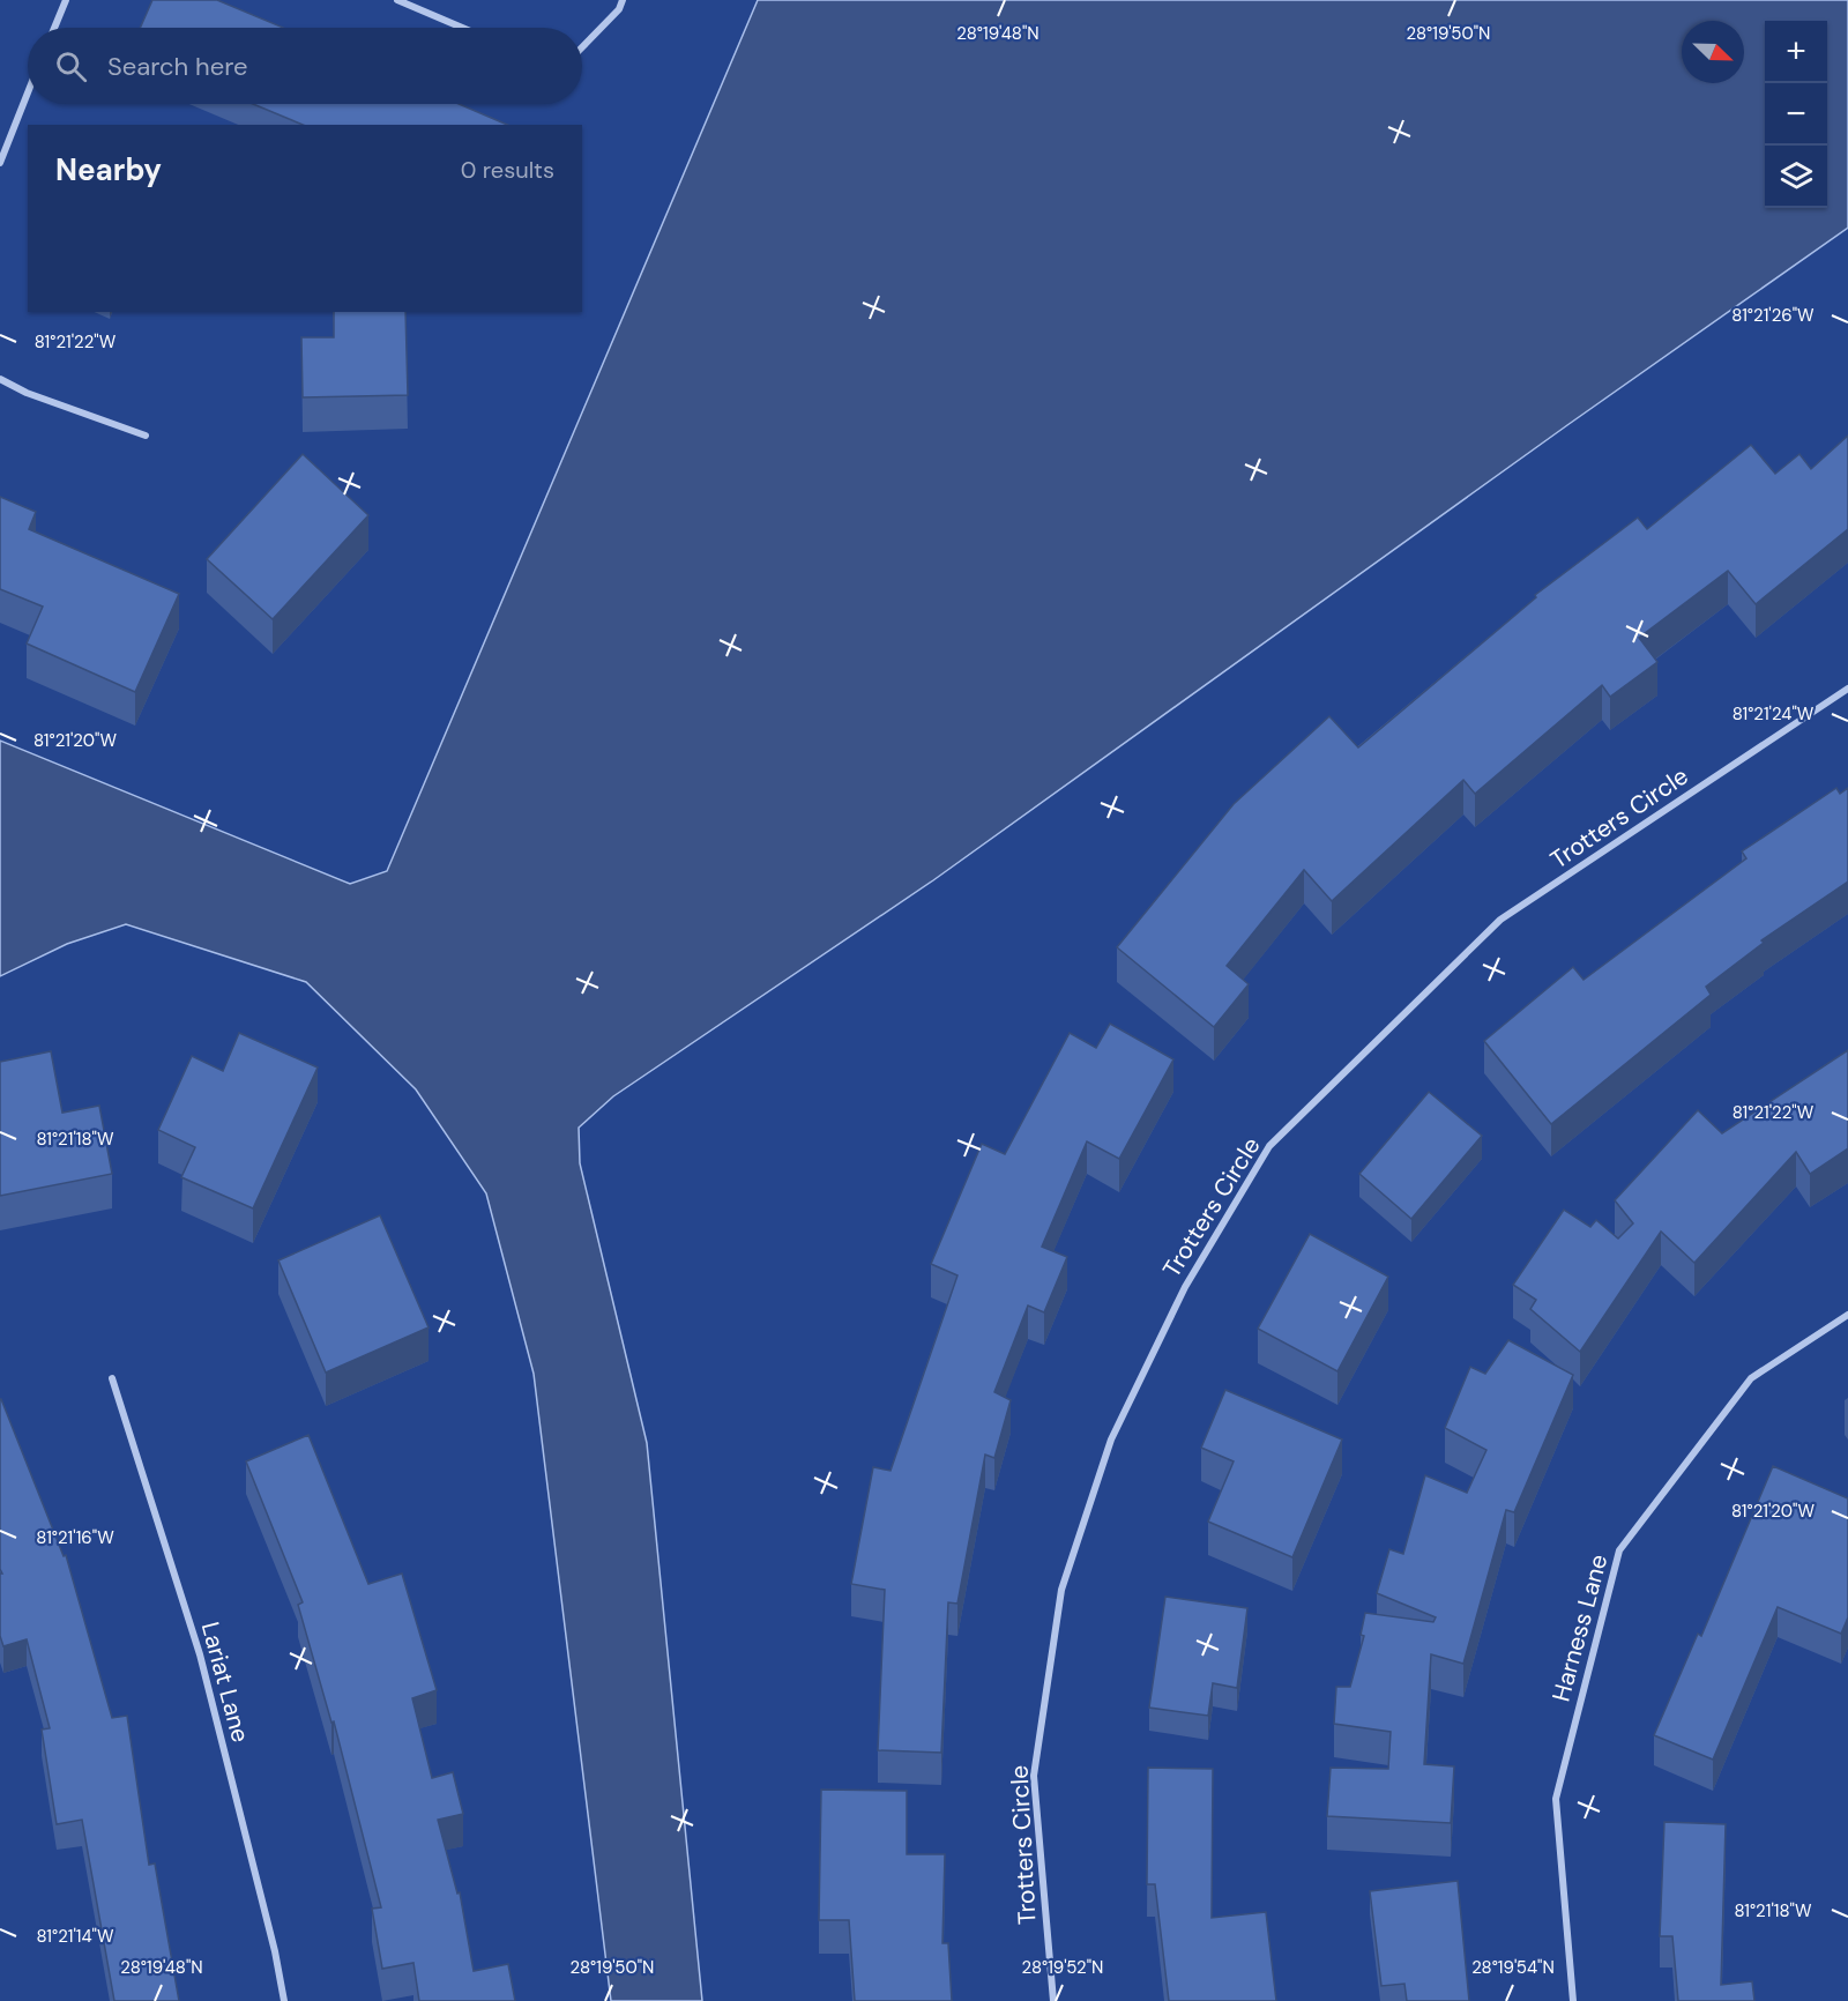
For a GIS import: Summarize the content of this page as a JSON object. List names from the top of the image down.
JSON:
{
  "streets": {
    "street": ["Trotters Circle", "Harness Lane", "Lariat Lane"]
  },
  "north": "bottom right",
  "page": {
    "map_buttons": ["+", "−"],
    "search": "Search here",
    "heading": ["Nearby", "0 results"]
  },
  "coordinates": [
    "28°19'48\"N",
    "28°19'50\"N",
    "81°21'26\"W",
    "81°21'22\"W",
    "81°21'24\"W",
    "81°21'20\"W",
    "81°21'18\"W",
    "81°21'16\"W",
    "81°21'14\"W",
    "28°19'52\"N",
    "28°19'54\"N"
  ]
}
